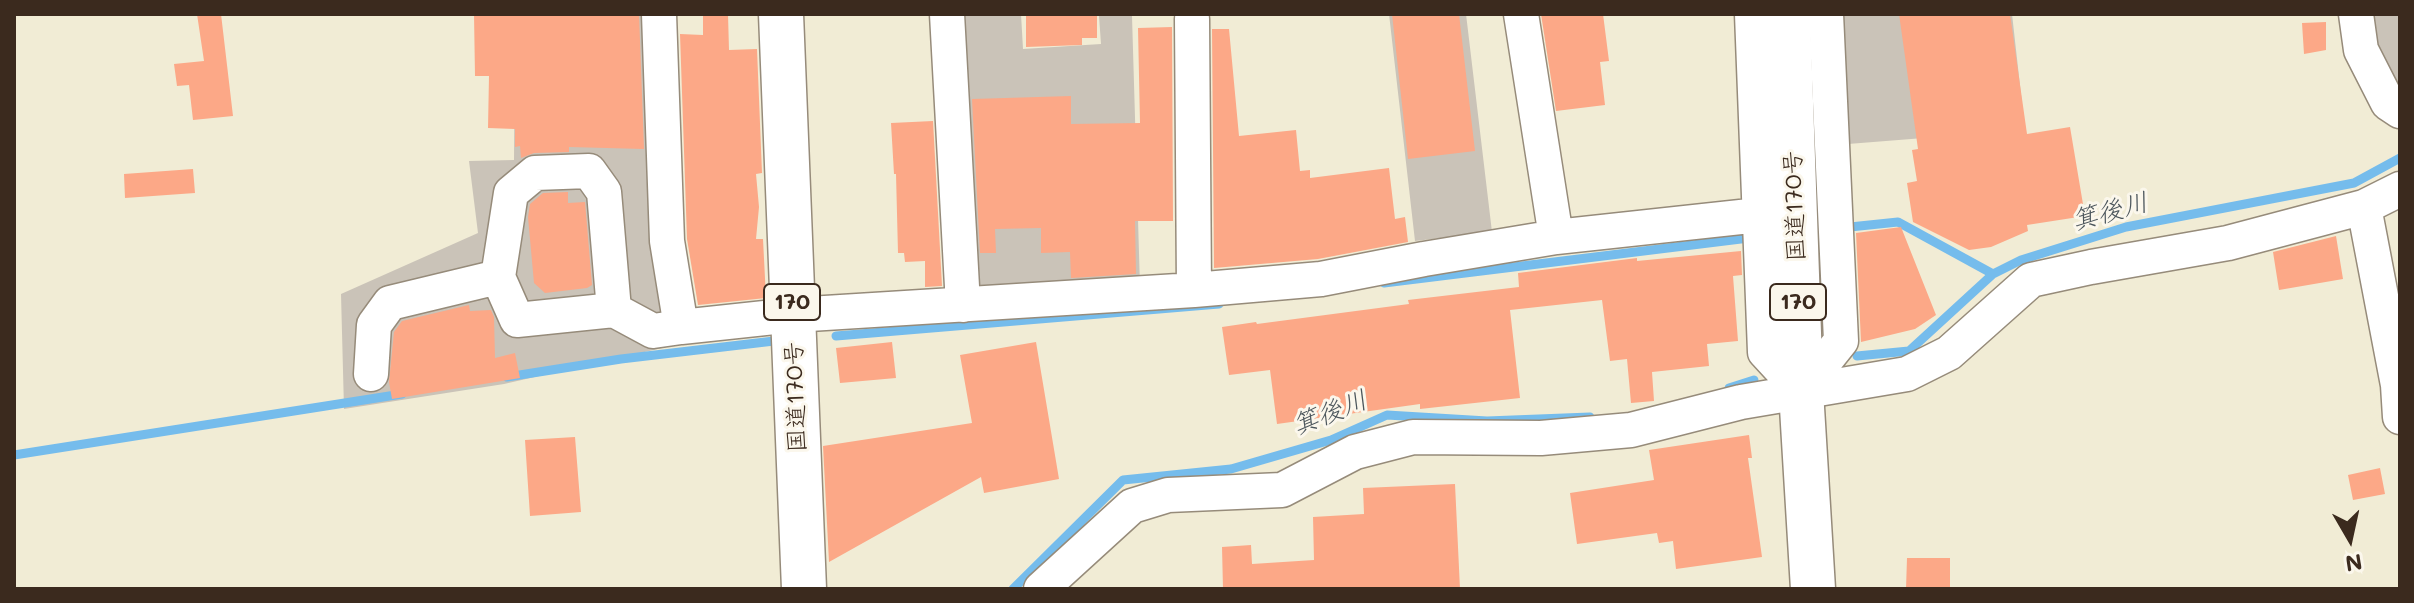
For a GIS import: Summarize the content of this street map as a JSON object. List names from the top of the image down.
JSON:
{
  "streets": {
    "highway": ["国道170号", "170"]
  },
  "water": ["箕後川"],
  "north": "bottom"
}
